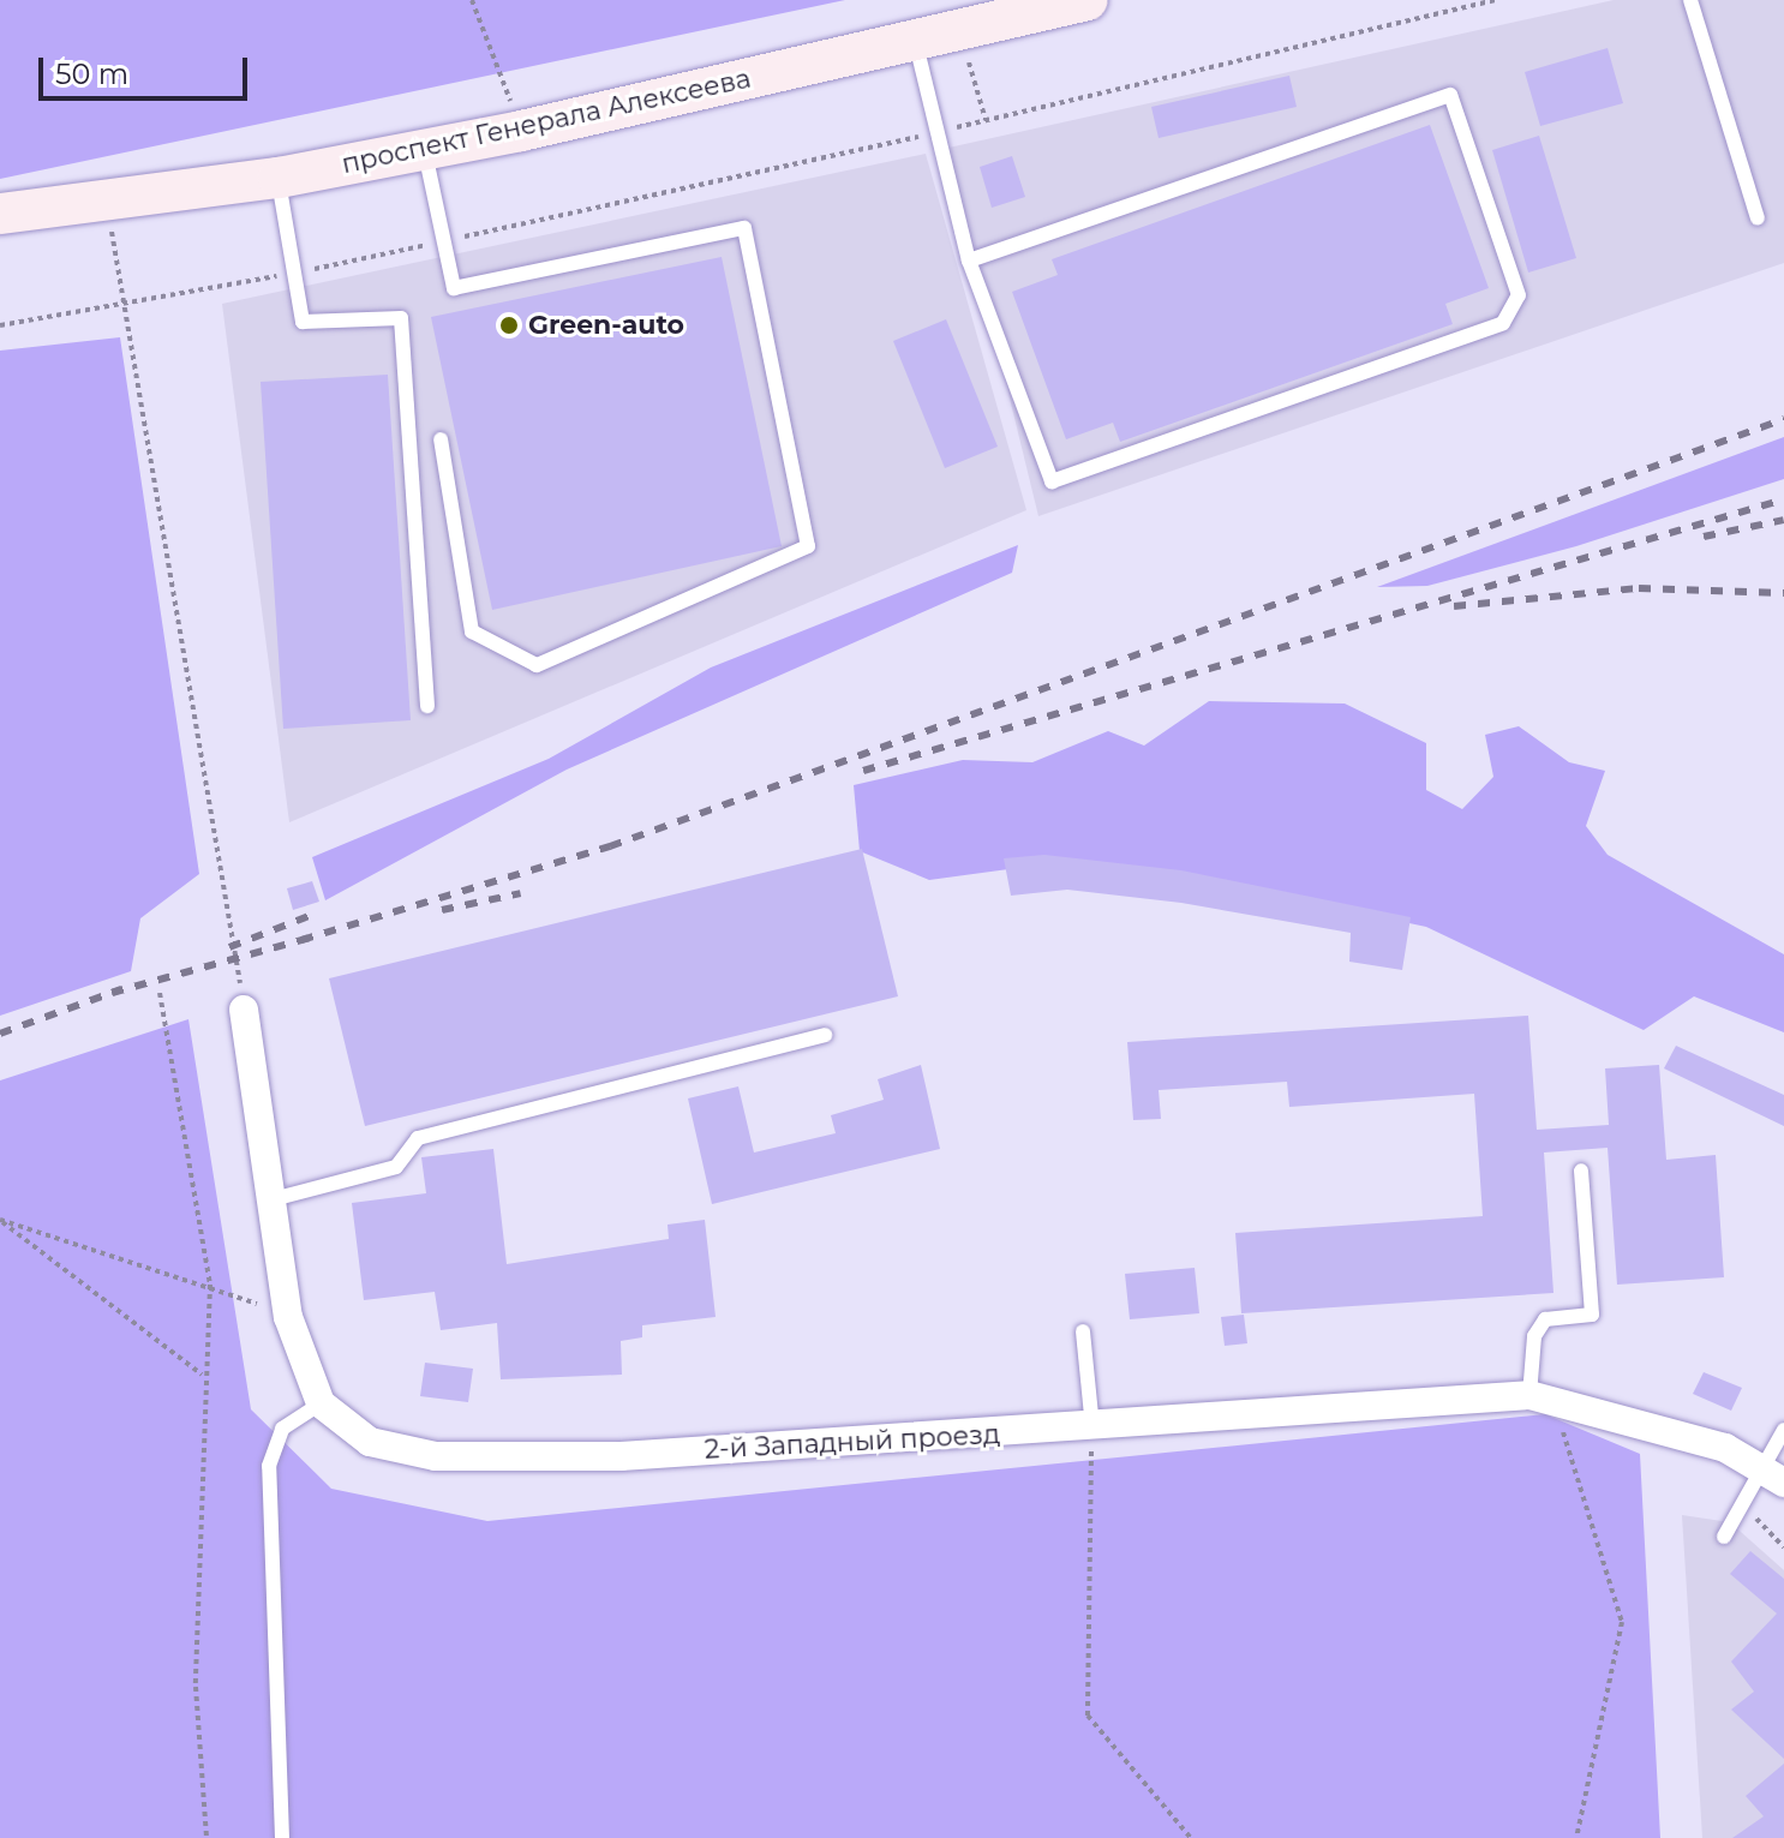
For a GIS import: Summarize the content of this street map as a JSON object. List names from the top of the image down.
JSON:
{
  "streets": {
    "main road": ["проспект Генерала Алексеева"],
    "street": ["2-й Западный проезд"]
  },
  "places": ["Green-auto"],
  "scale_bar": "50 m"
}
